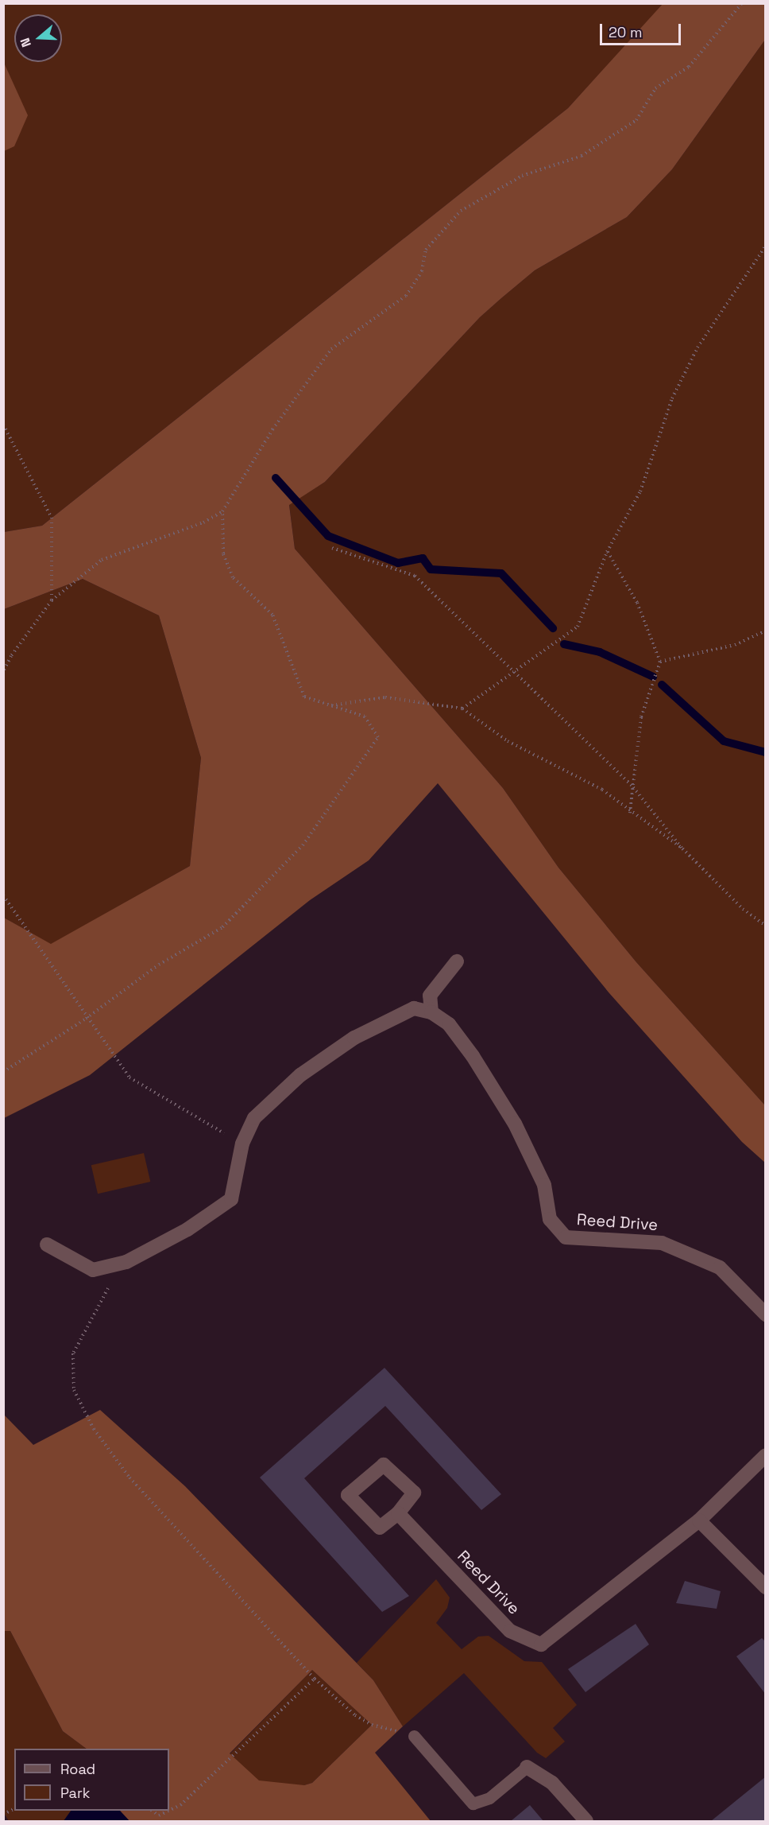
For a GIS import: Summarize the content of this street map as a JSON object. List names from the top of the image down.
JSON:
{
  "streets": {
    "street": ["Reed Drive"]
  },
  "legend": ["Road", "Park"],
  "scale_bar": "20 m",
  "north": "left"
}
